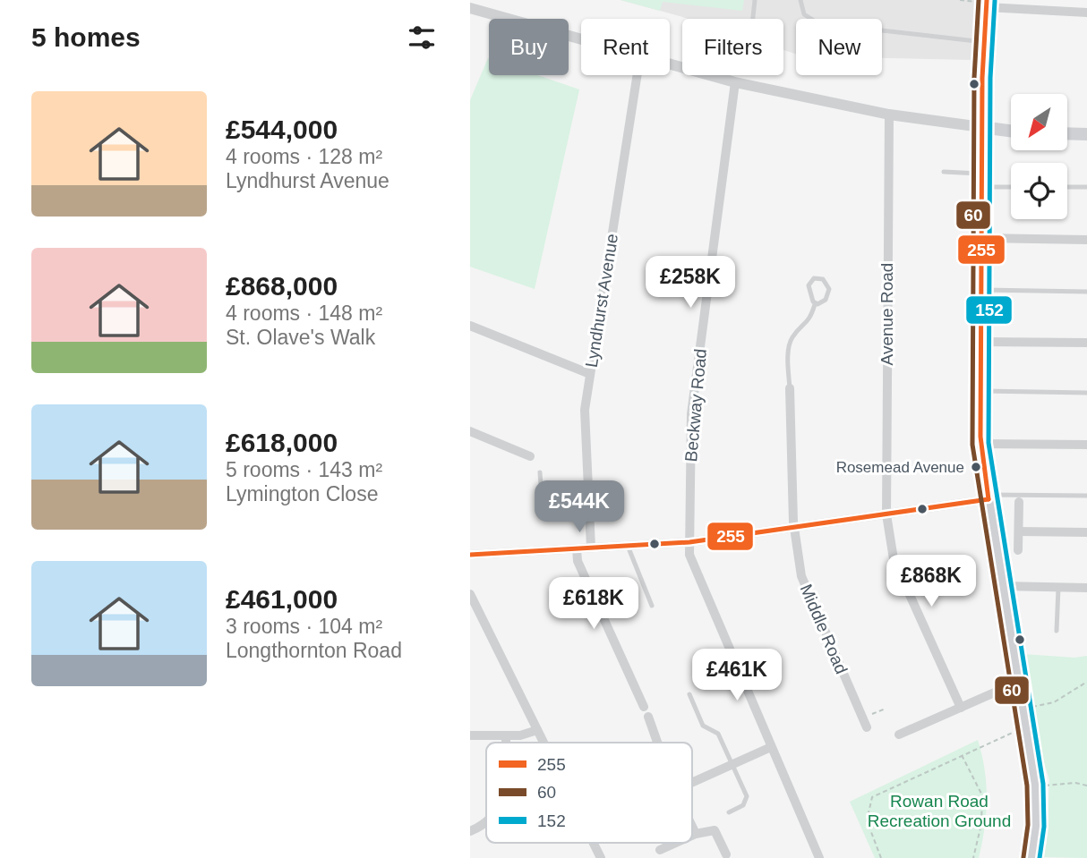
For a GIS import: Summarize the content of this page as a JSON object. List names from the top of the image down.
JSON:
{
  "streets": {
    "street": [
      "Lyndhurst Avenue",
      "Avenue Road",
      "Beckway Road",
      "Middle Road"
    ]
  },
  "parks": ["Rowan Road Recreation Ground"],
  "places": ["Rosemead Avenue"],
  "lines": ["transit line 255", "transit line 60", "transit line 152"],
  "legend": ["255", "60", "152"],
  "north": "bottom left",
  "page": {
    "heading": "5 homes",
    "chip": [
      "Buy",
      "Rent",
      "Filters",
      "New"
    ],
    "list": [
      {
        "name": "£544,000",
        "note": "4 rooms · 128 m² · Lyndhurst Avenue"
      },
      {
        "name": "£868,000",
        "note": "4 rooms · 148 m² · St. Olave's Walk"
      },
      {
        "name": "£618,000",
        "note": "5 rooms · 143 m² · Lymington Close"
      },
      {
        "name": "£461,000",
        "note": "3 rooms · 104 m² · Longthornton Road"
      }
    ],
    "price": [
      "£258K",
      "£544K",
      "£868K",
      "£618K",
      "£461K"
    ]
  }
}
